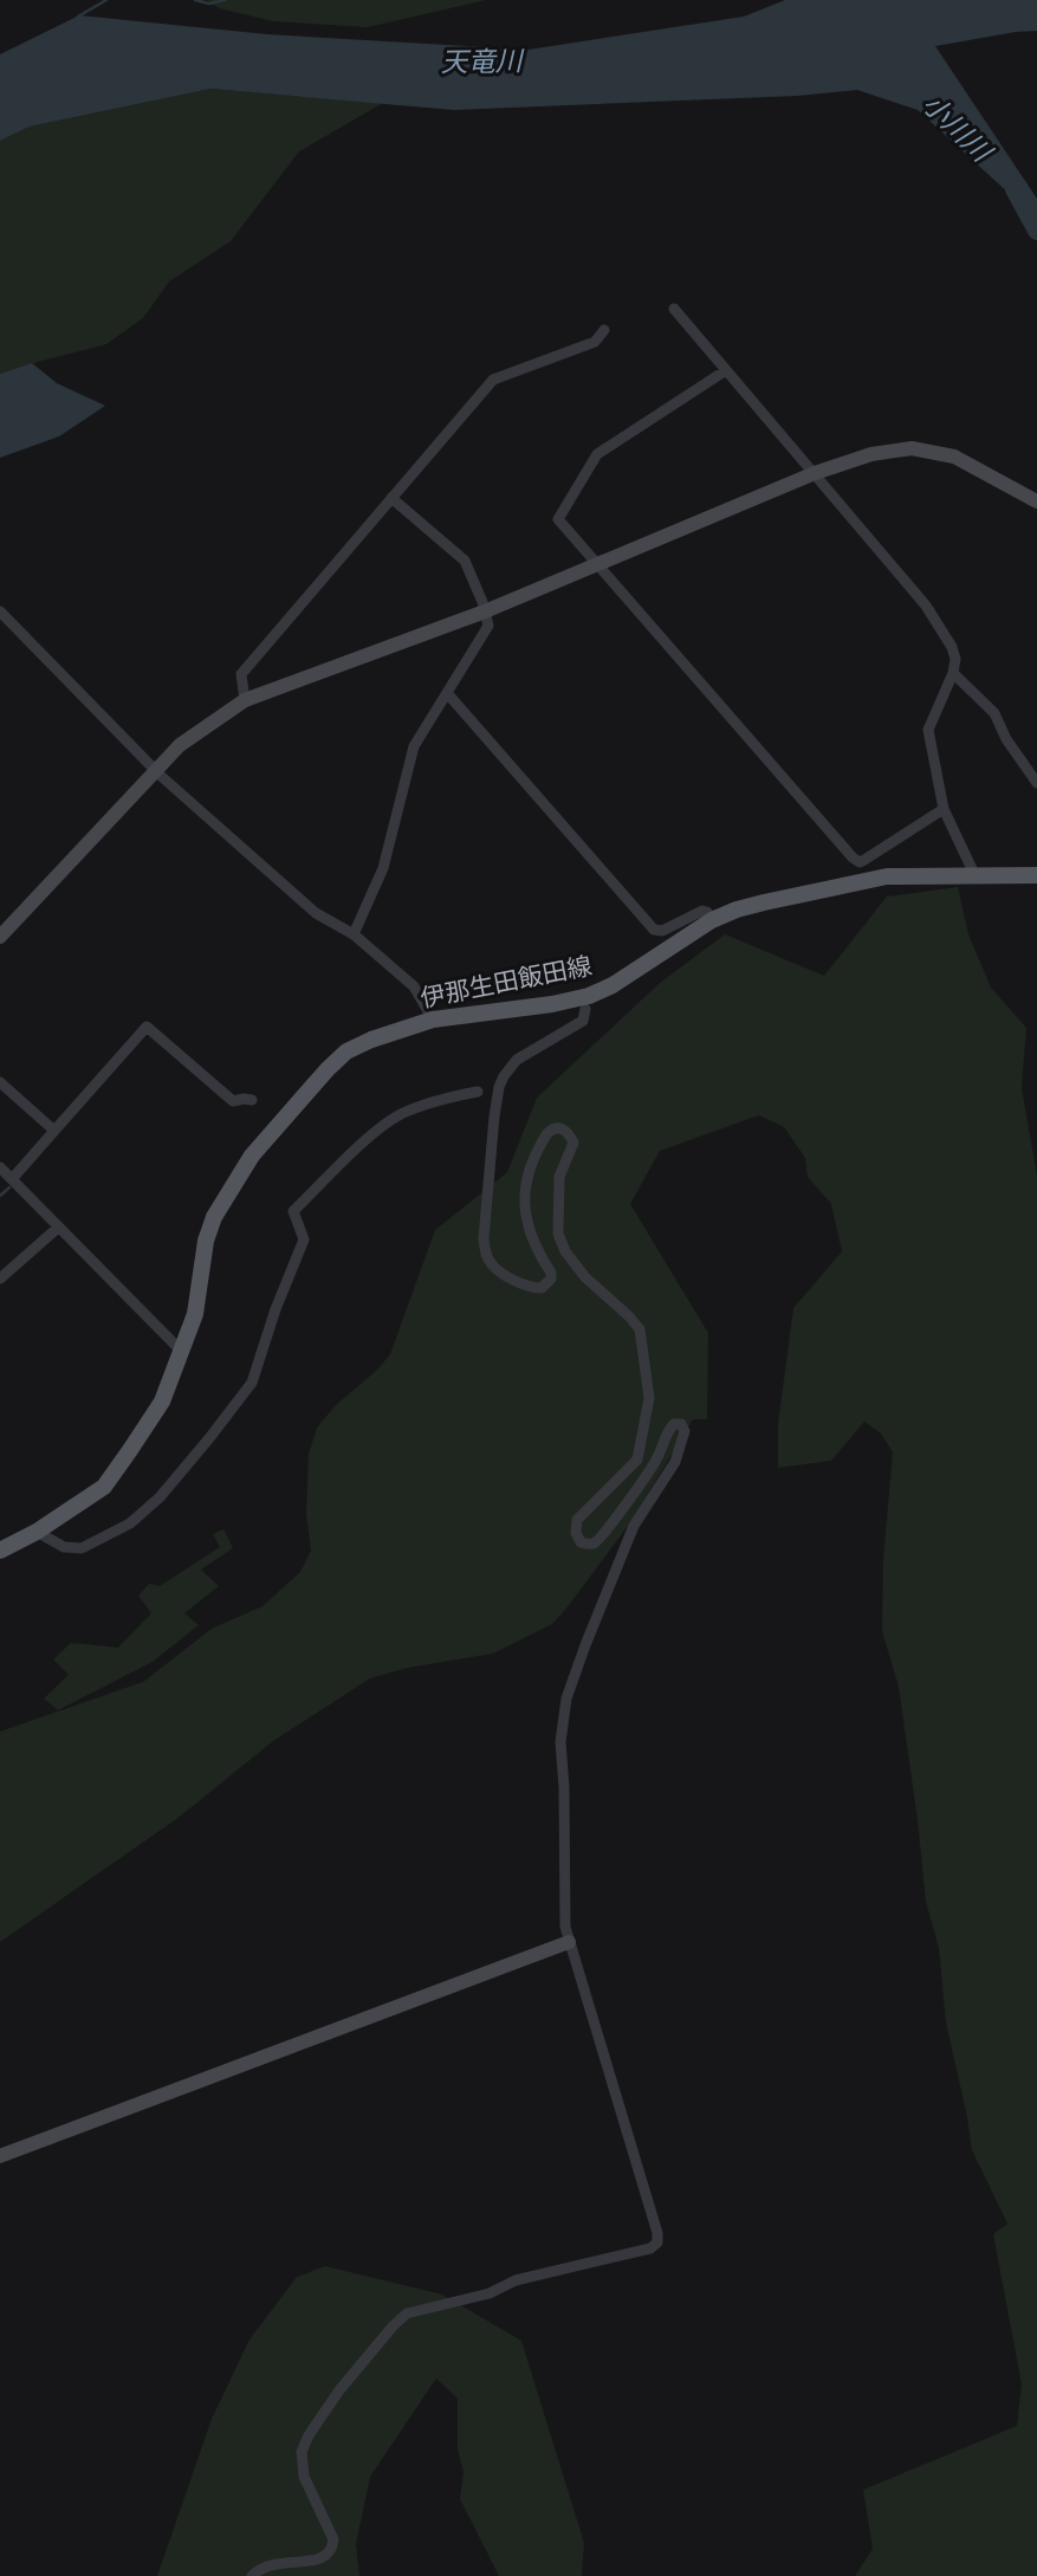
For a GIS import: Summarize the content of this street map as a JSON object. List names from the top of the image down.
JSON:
{
  "streets": {
    "main road": ["伊那生田飯田線"]
  },
  "water": ["天竜川", "小川川"]
}
